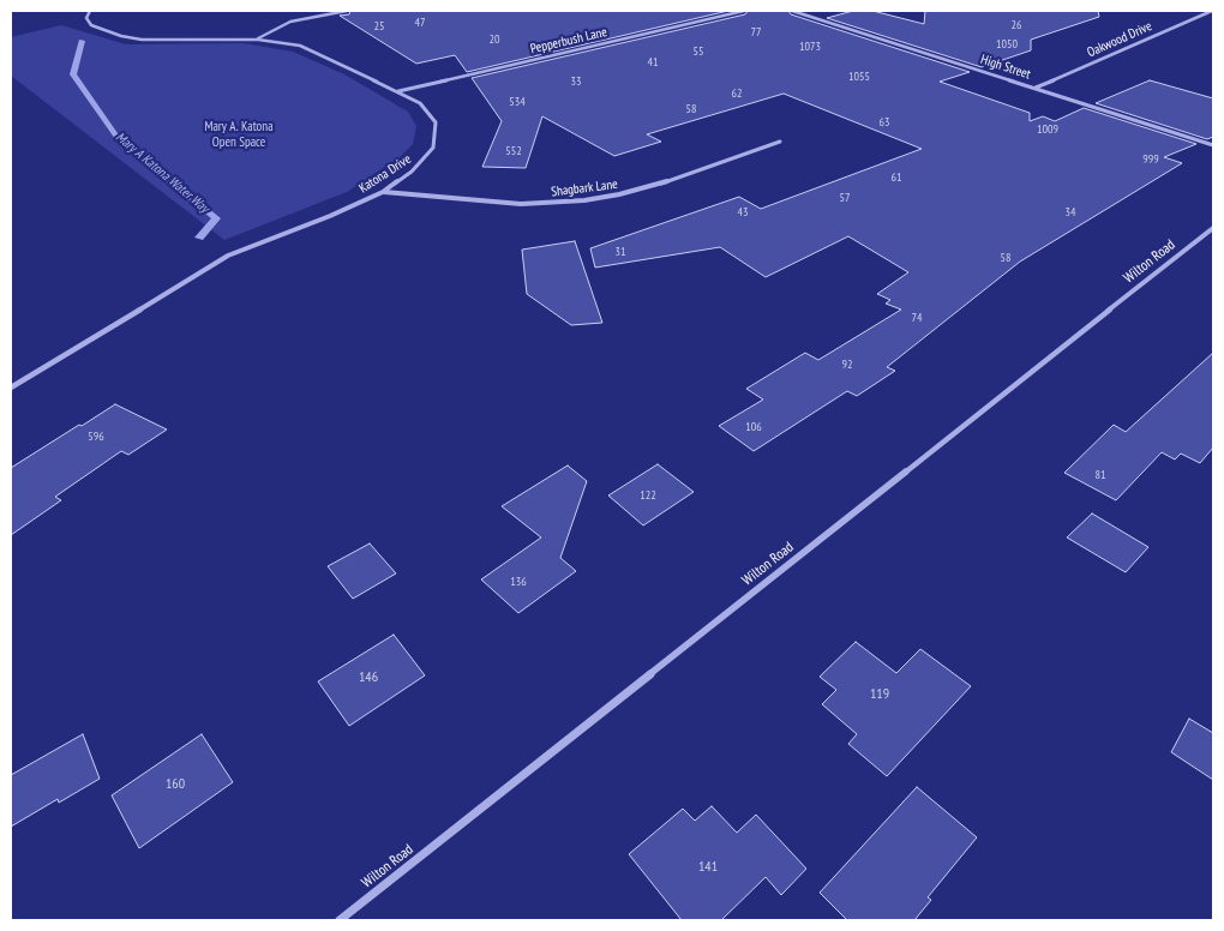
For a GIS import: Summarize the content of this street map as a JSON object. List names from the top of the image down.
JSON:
{
  "streets": {
    "street": [
      "Oakwood Drive",
      "Pepperbush Lane",
      "High Street",
      "Katona Drive",
      "Shagbark Lane",
      "Wilton Road"
    ]
  },
  "crossings": [
    ["Oakwood Drive", "High Street"],
    ["Pepperbush Lane", "Katona Drive"],
    ["Katona Drive", "Shagbark Lane"]
  ],
  "water": ["Mary A Katona Water Way"],
  "parks": ["Mary A. Katona Open Space"],
  "house_numbers": [
    "47",
    "26",
    "25",
    "77",
    "20",
    "1050",
    "1073",
    "55",
    "41",
    "1055",
    "33",
    "62",
    "534",
    "58",
    "63",
    "1009",
    "552",
    "999",
    "61",
    "57",
    "43",
    "34",
    "31",
    "58",
    "74",
    "92",
    "106",
    "596",
    "81",
    "122",
    "136",
    "146",
    "119",
    "160",
    "141"
  ]
}
